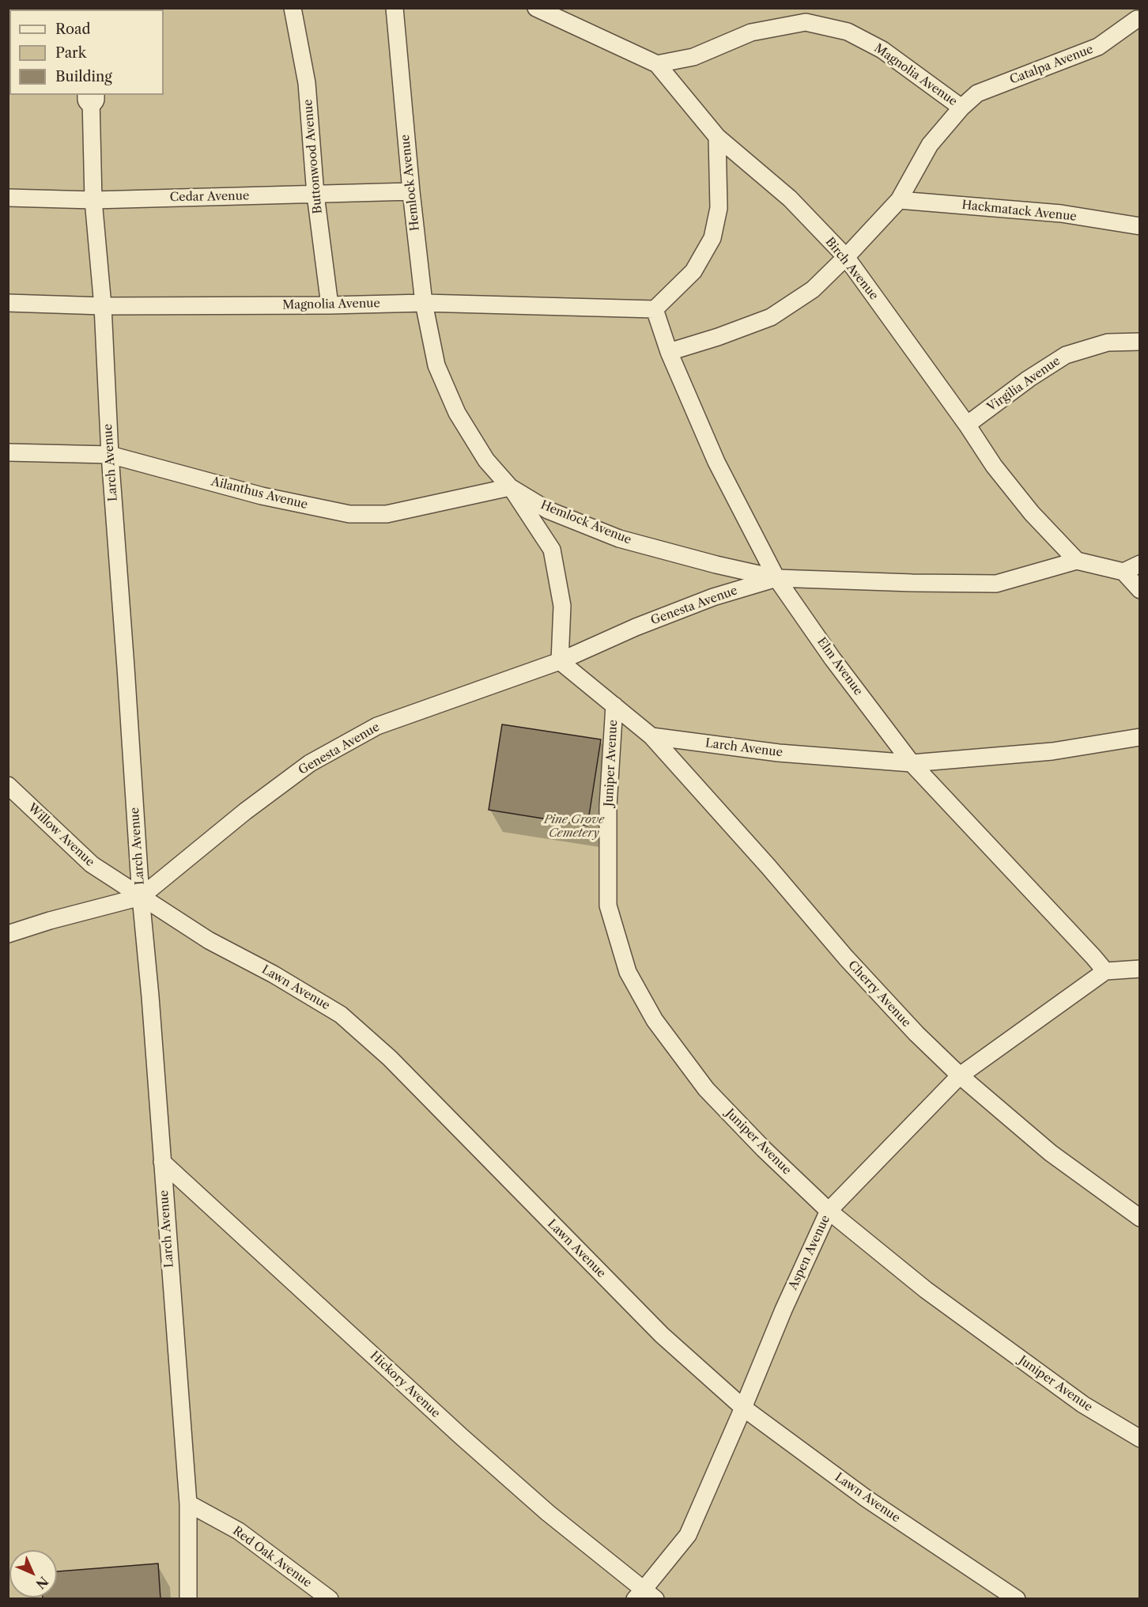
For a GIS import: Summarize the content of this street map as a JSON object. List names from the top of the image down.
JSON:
{
  "streets": {
    "lane": [
      "Catalpa Avenue",
      "Magnolia Avenue",
      "Buttonwood Avenue",
      "Hemlock Avenue",
      "Cedar Avenue",
      "Hackmatack Avenue",
      "Birch Avenue",
      "Virgilia Avenue",
      "Larch Avenue",
      "Ailanthus Avenue",
      "Genesta Avenue",
      "Elm Avenue",
      "Juniper Avenue",
      "Willow Avenue",
      "Lawn Avenue",
      "Cherry Avenue",
      "Aspen Avenue",
      "Hickory Avenue",
      "Red Oak Avenue"
    ]
  },
  "crossings": [
    ["Catalpa Avenue", "Magnolia Avenue"],
    ["Magnolia Avenue", "Buttonwood Avenue"],
    ["Magnolia Avenue", "Hemlock Avenue"],
    ["Magnolia Avenue", "Hackmatack Avenue"],
    ["Magnolia Avenue", "Birch Avenue"],
    ["Magnolia Avenue", "Larch Avenue"],
    ["Magnolia Avenue", "Elm Avenue"],
    ["Buttonwood Avenue", "Cedar Avenue"],
    ["Hemlock Avenue", "Cedar Avenue"],
    ["Hemlock Avenue", "Birch Avenue"],
    ["Hemlock Avenue", "Ailanthus Avenue"],
    ["Hemlock Avenue", "Genesta Avenue"],
    ["Hemlock Avenue", "Elm Avenue"],
    ["Cedar Avenue", "Larch Avenue"],
    ["Birch Avenue", "Virgilia Avenue"],
    ["Larch Avenue", "Ailanthus Avenue"],
    ["Larch Avenue", "Genesta Avenue"],
    ["Larch Avenue", "Elm Avenue"],
    ["Larch Avenue", "Willow Avenue"],
    ["Larch Avenue", "Lawn Avenue"],
    ["Larch Avenue", "Cherry Avenue"],
    ["Larch Avenue", "Hickory Avenue"],
    ["Larch Avenue", "Red Oak Avenue"],
    ["Genesta Avenue", "Elm Avenue"],
    ["Genesta Avenue", "Willow Avenue"],
    ["Genesta Avenue", "Lawn Avenue"],
    ["Elm Avenue", "Aspen Avenue"],
    ["Juniper Avenue", "Aspen Avenue"],
    ["Willow Avenue", "Lawn Avenue"],
    ["Lawn Avenue", "Aspen Avenue"],
    ["Cherry Avenue", "Aspen Avenue"],
    ["Aspen Avenue", "Hickory Avenue"]
  ],
  "parks": ["Pine Grove Cemetery"],
  "legend": ["Road", "Park", "Building"],
  "north": "bottom right"
}
